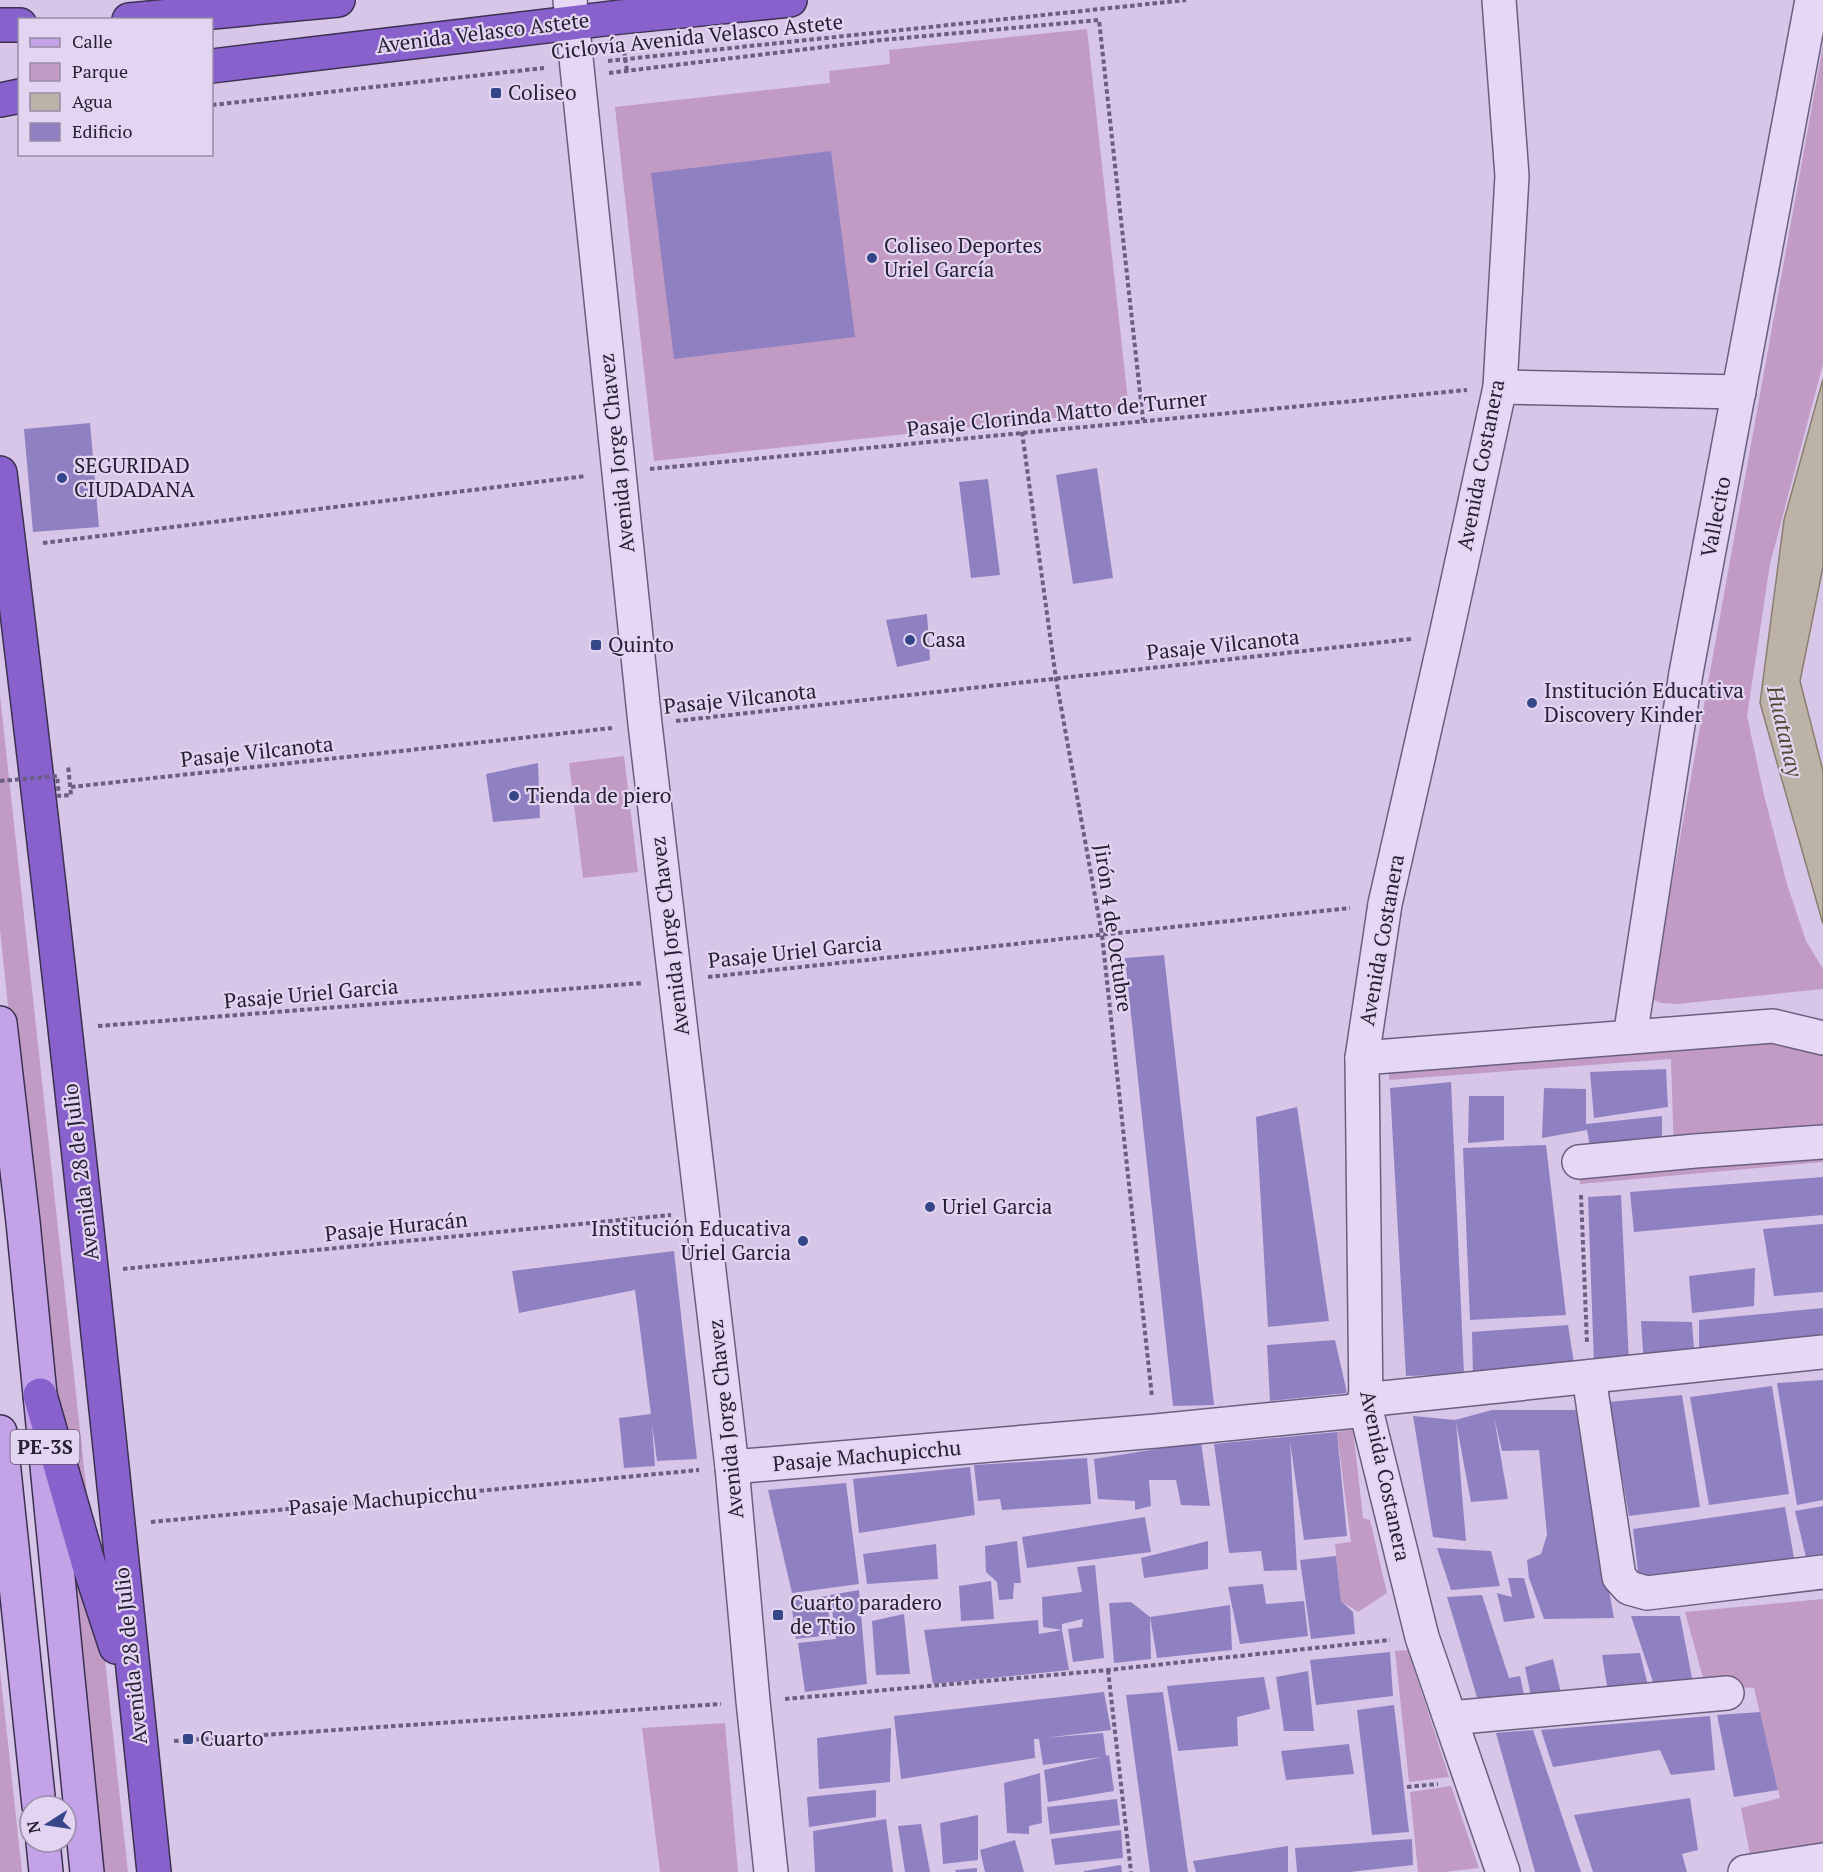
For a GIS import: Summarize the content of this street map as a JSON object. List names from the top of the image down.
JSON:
{
  "streets": {
    "highway": ["Avenida Velasco Astete", "Avenida 28 de Julio"],
    "main road": ["PE-3S"],
    "street": [
      "Avenida Jorge Chavez",
      "Avenida Costanera",
      "Vallecito",
      "Pasaje Machupicchu"
    ],
    "path": [
      "Ciclovía Avenida Velasco Astete",
      "Pasaje Clorinda Matto de Turner",
      "Pasaje Vilcanota",
      "Jirón 4 de Octubre",
      "Pasaje Uriel Garcia",
      "Pasaje Huracán"
    ]
  },
  "crossings": [
    ["Avenida Velasco Astete", "Avenida Jorge Chavez"],
    ["Ciclovía Avenida Velasco Astete", "Avenida Jorge Chavez"],
    ["Pasaje Clorinda Matto de Turner", "Avenida Jorge Chavez"],
    ["Pasaje Clorinda Matto de Turner", "Avenida Costanera"],
    ["Pasaje Clorinda Matto de Turner", "Jirón 4 de Octubre"],
    ["Avenida Jorge Chavez", "Pasaje Vilcanota"],
    ["Avenida Jorge Chavez", "Pasaje Uriel Garcia"],
    ["Avenida Jorge Chavez", "Pasaje Huracán"],
    ["Avenida Jorge Chavez", "Pasaje Machupicchu"],
    ["Avenida Costanera", "Pasaje Vilcanota"],
    ["Avenida Costanera", "Pasaje Uriel Garcia"],
    ["Avenida Costanera", "Pasaje Machupicchu"],
    ["Pasaje Vilcanota", "Jirón 4 de Octubre"],
    ["Pasaje Vilcanota", "Avenida 28 de Julio"],
    ["Jirón 4 de Octubre", "Pasaje Uriel Garcia"],
    ["Jirón 4 de Octubre", "Pasaje Machupicchu"],
    ["Pasaje Uriel Garcia", "Avenida 28 de Julio"],
    ["Avenida 28 de Julio", "Pasaje Huracán"],
    ["Avenida 28 de Julio", "Pasaje Machupicchu"]
  ],
  "water": ["Huatanay"],
  "places": {
    "transit": [
      "Coliseo",
      "Quinto",
      "Cuarto paradero de Ttio",
      "Cuarto"
    ],
    "other": [
      "Coliseo Deportes Uriel García",
      "SEGURIDAD CIUDADANA",
      "Casa",
      "Institución Educativa Discovery Kinder",
      "Tienda de piero",
      "Uriel Garcia",
      "Institución Educativa Uriel Garcia"
    ]
  },
  "legend": [
    "Calle",
    "Parque",
    "Agua",
    "Edificio"
  ],
  "north": "left"
}
